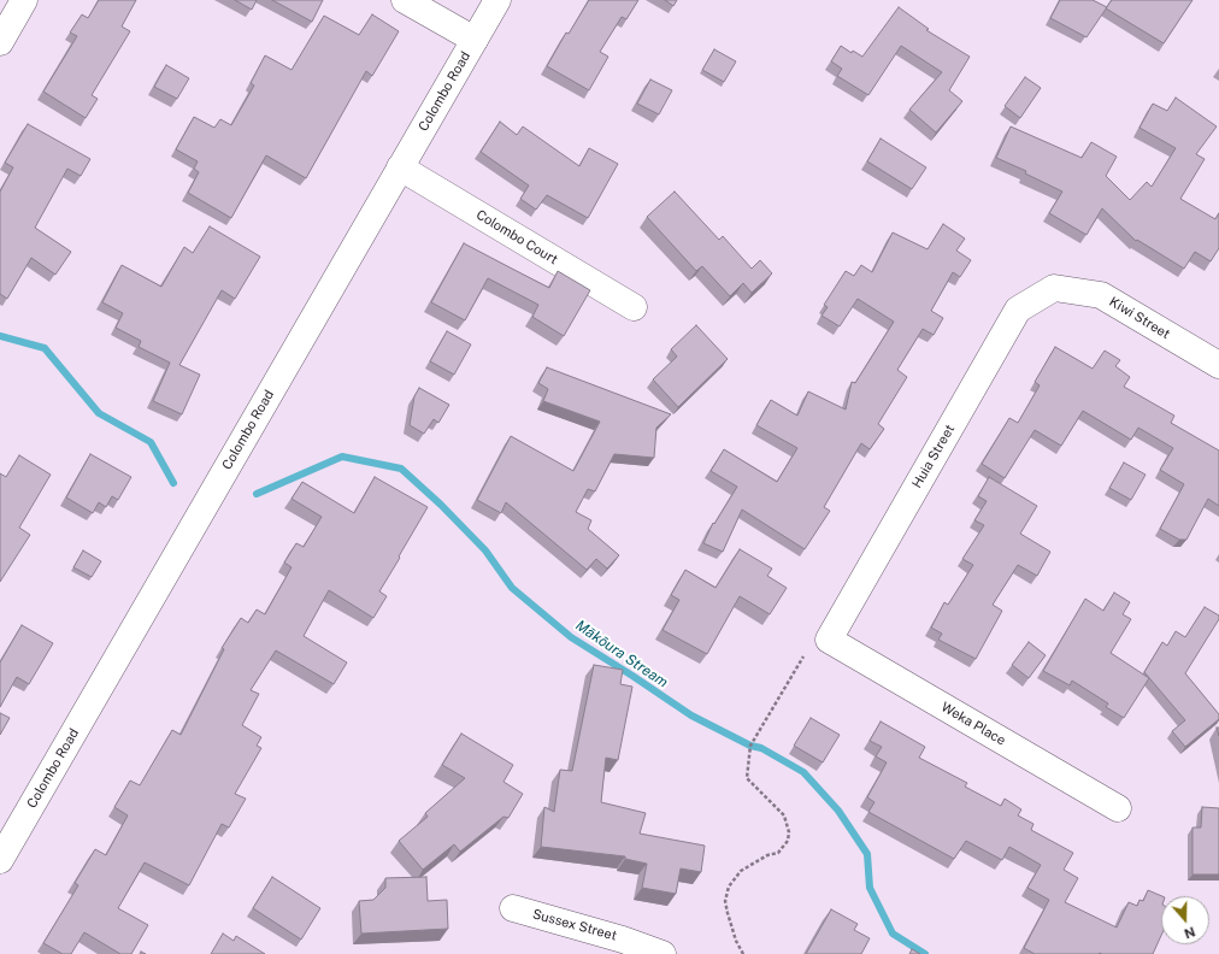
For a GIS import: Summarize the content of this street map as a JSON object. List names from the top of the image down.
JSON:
{
  "streets": {
    "street": [
      "Colombo Road",
      "Colombo Court",
      "Kiwi Street",
      "Huia Street",
      "Weka Place",
      "Sussex Street"
    ]
  },
  "crossings": [
    ["Colombo Road", "Colombo Court"],
    ["Kiwi Street", "Huia Street"],
    ["Huia Street", "Weka Place"]
  ],
  "water": ["Mākōura Stream"],
  "north": "bottom"
}
